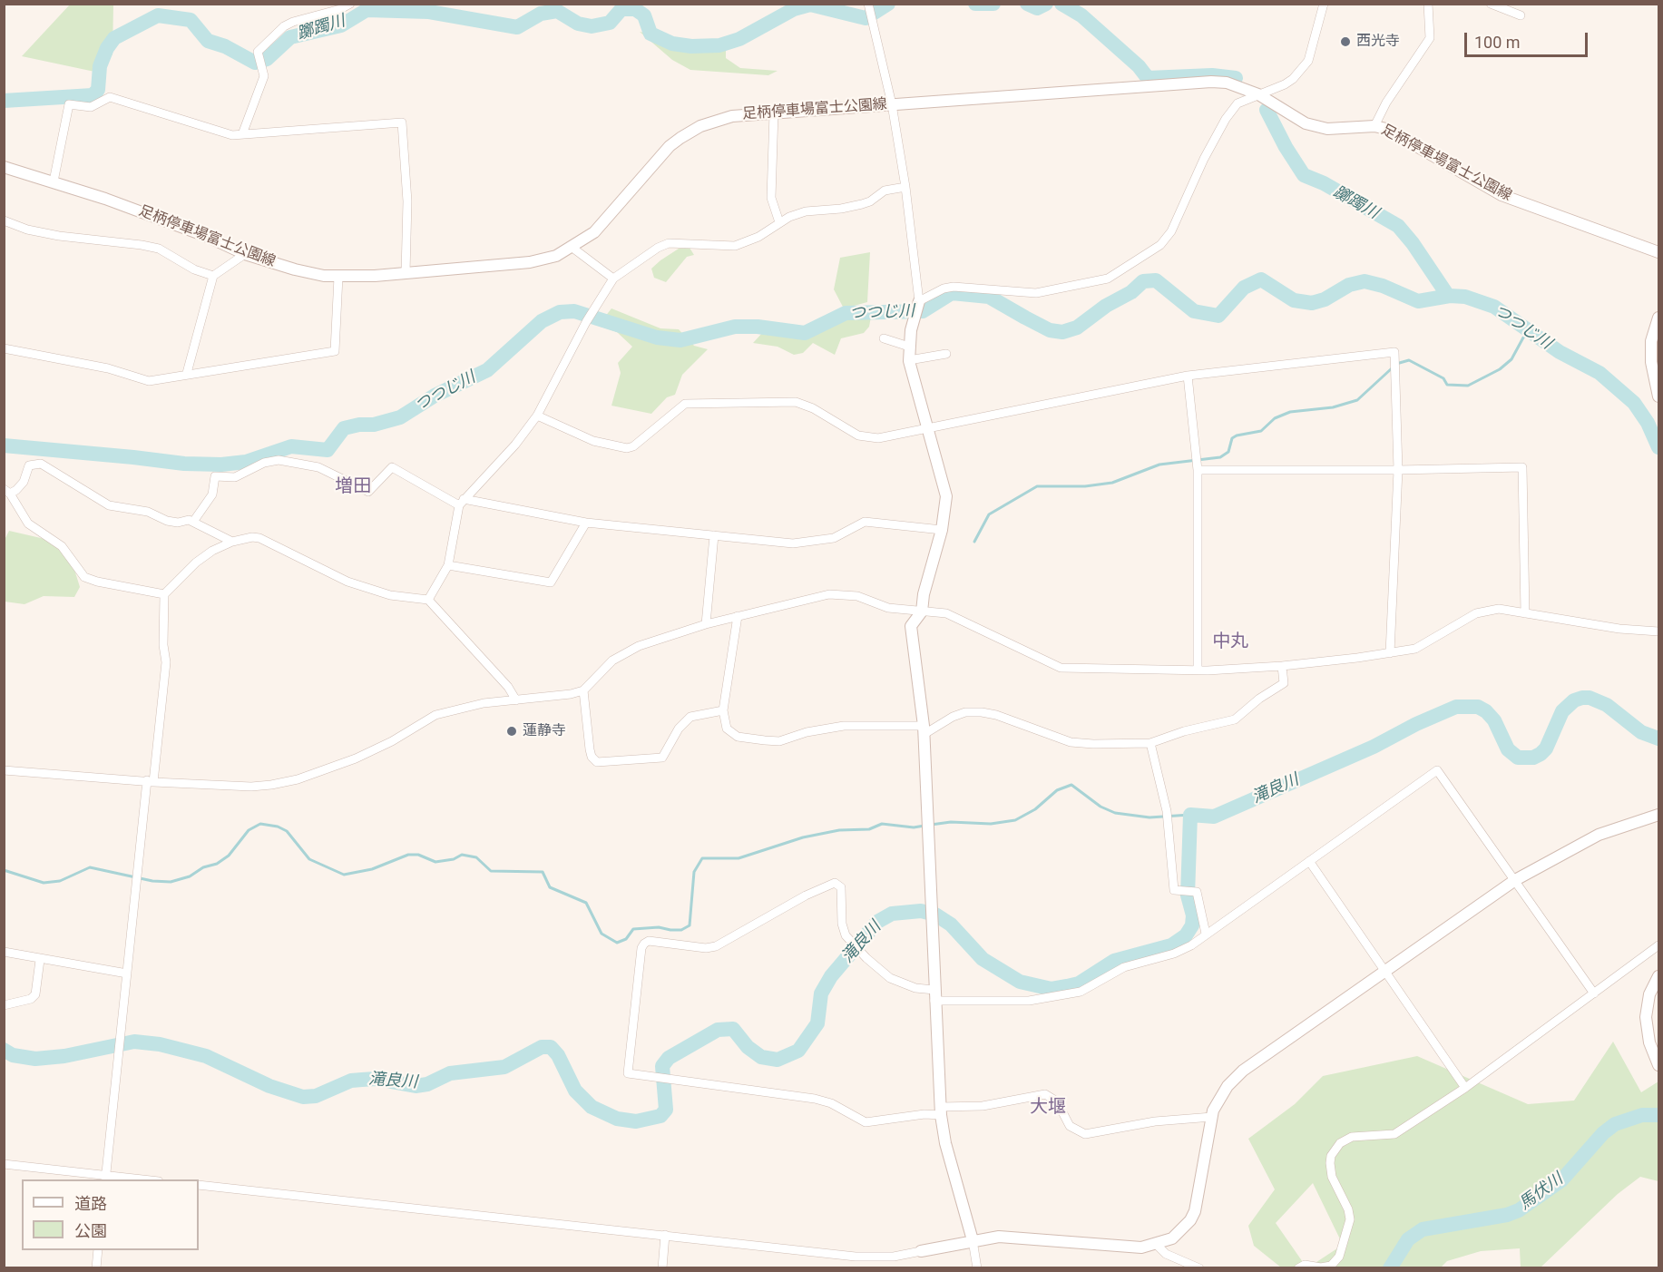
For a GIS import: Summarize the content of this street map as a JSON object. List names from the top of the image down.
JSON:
{
  "streets": {
    "street": ["足柄停車場富士公園線"]
  },
  "districts": ["増田", "中丸", "大堰"],
  "water": [
    "躑躅川",
    "つつじ川",
    "滝良川",
    "馬伏川"
  ],
  "places": ["西光寺", "蓮静寺"],
  "legend": ["道路", "公園"],
  "scale_bar": "100 m"
}
